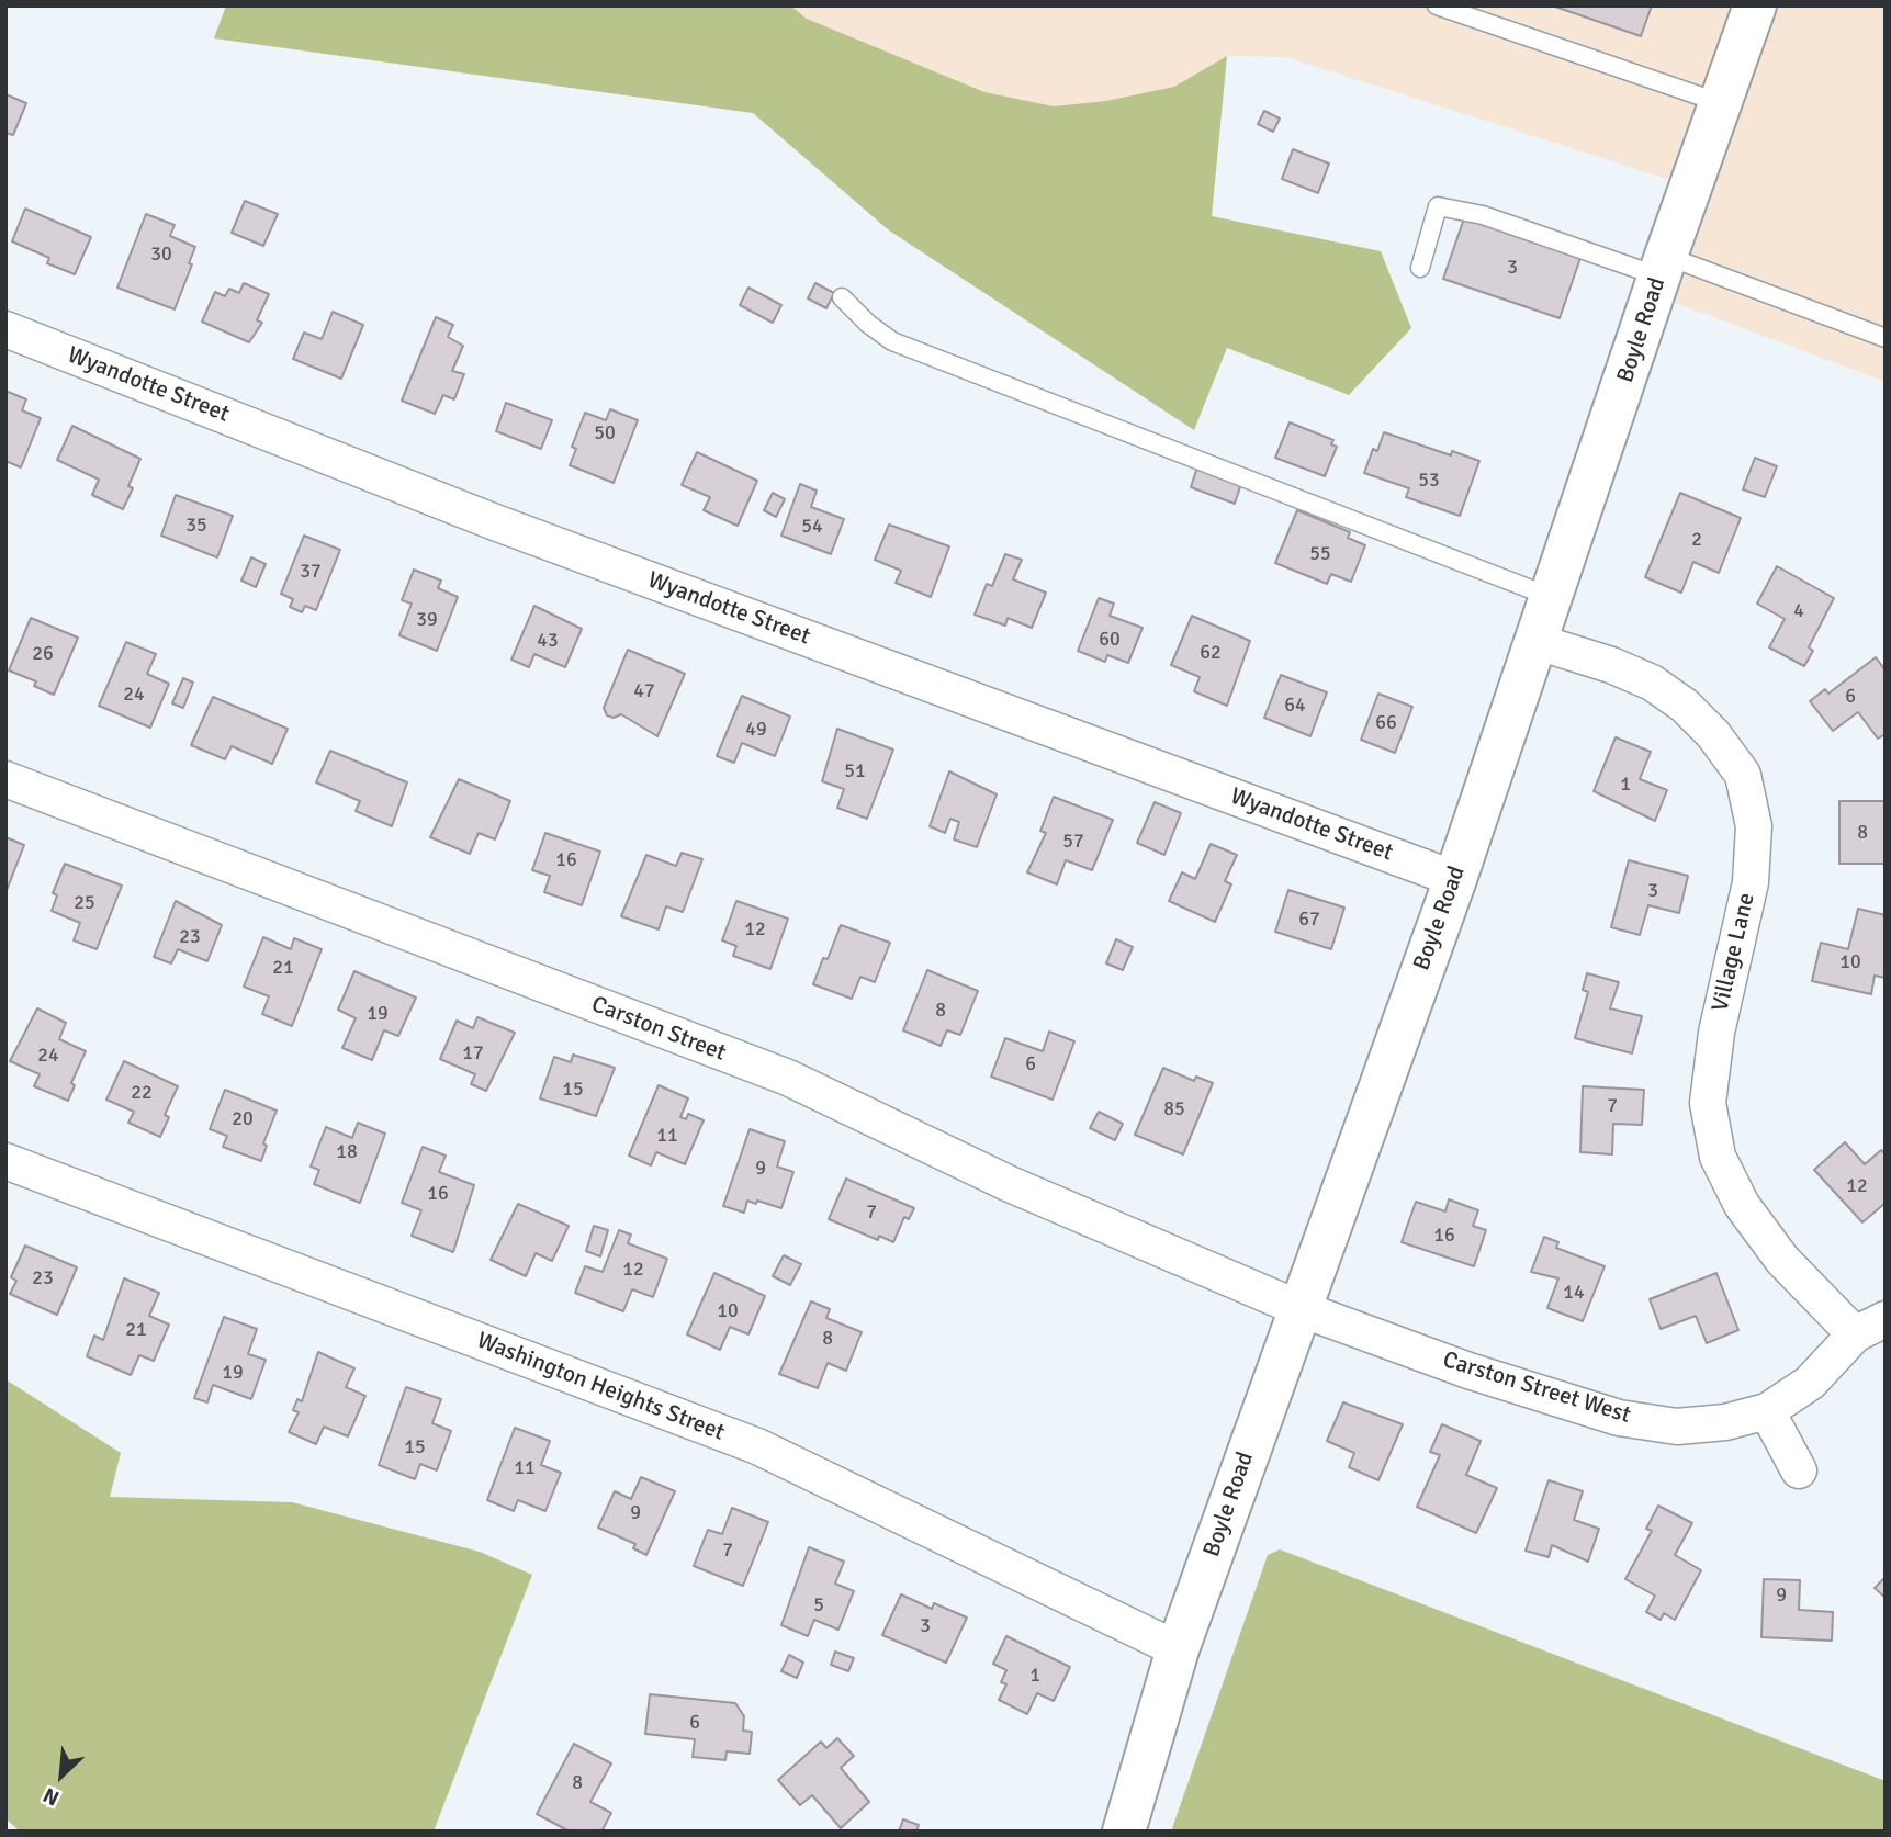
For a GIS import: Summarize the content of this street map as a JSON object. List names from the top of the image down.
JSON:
{
  "streets": {
    "street": [
      "Boyle Road",
      "Wyandotte Street",
      "Village Lane",
      "Carston Street",
      "Washington Heights Street",
      "Carston Street West"
    ]
  },
  "crossings": [
    ["Boyle Road", "Wyandotte Street"],
    ["Boyle Road", "Village Lane"],
    ["Boyle Road", "Carston Street"],
    ["Boyle Road", "Washington Heights Street"],
    ["Boyle Road", "Carston Street West"],
    ["Village Lane", "Carston Street West"],
    ["Carston Street", "Carston Street West"]
  ],
  "house_numbers": [
    "30",
    "3",
    "50",
    "53",
    "35",
    "54",
    "2",
    "55",
    "37",
    "4",
    "39",
    "60",
    "43",
    "62",
    "26",
    "47",
    "24",
    "6",
    "64",
    "66",
    "49",
    "51",
    "1",
    "8",
    "57",
    "16",
    "3",
    "25",
    "67",
    "12",
    "23",
    "10",
    "21",
    "8",
    "19",
    "17",
    "24",
    "6",
    "15",
    "22",
    "7",
    "85",
    "20",
    "11",
    "18",
    "9",
    "12",
    "16",
    "7",
    "16",
    "12",
    "23",
    "14",
    "10",
    "21",
    "8",
    "19",
    "15",
    "11",
    "9",
    "7",
    "9",
    "5",
    "3",
    "1",
    "6",
    "8"
  ],
  "north": "bottom left"
}
